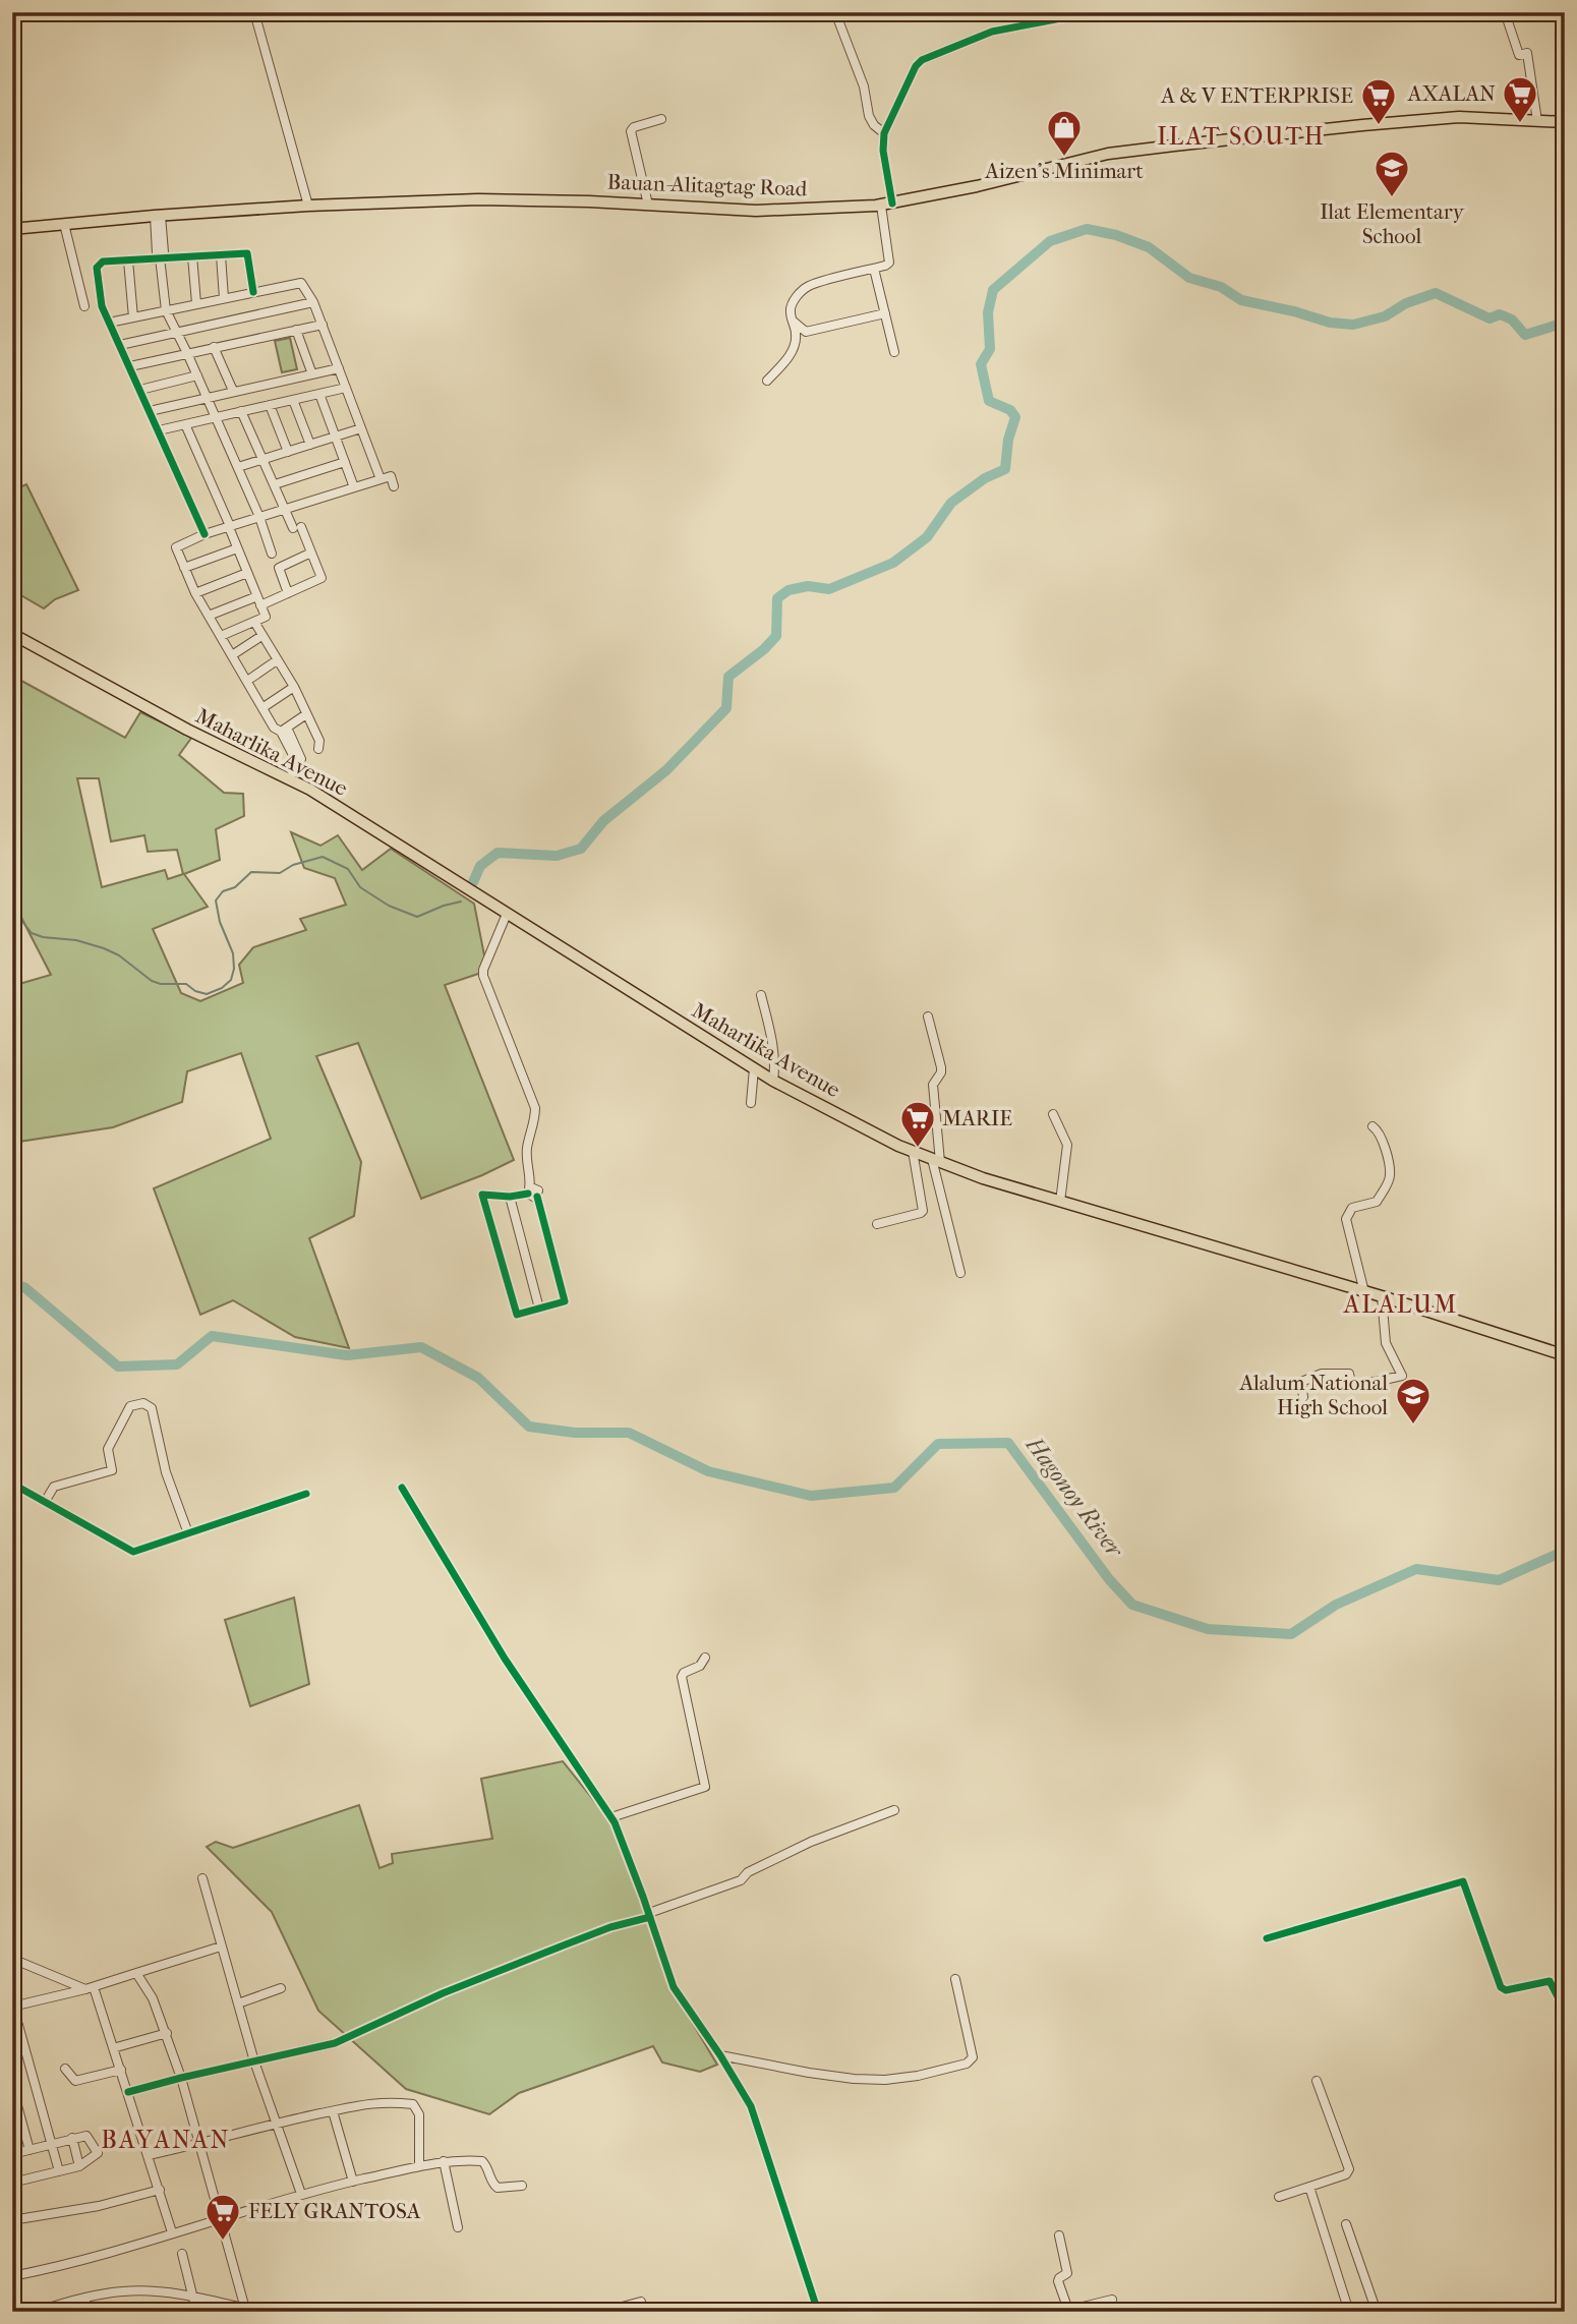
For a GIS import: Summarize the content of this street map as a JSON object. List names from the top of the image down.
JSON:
{
  "streets": {
    "main road": ["Bauan-Alitagtag Road", "Maharlika Avenue"]
  },
  "districts": ["ILAT SOUTH", "ALALUM", "BAYANAN"],
  "water": ["Hagonoy River"],
  "places": {
    "supermarket": [
      "AXALAN",
      "A & V ENTERPRISE",
      "MARIE",
      "FELY GRANTOSA"
    ],
    "shop": ["Aizen’s Minimart"],
    "school or university": ["Ilat Elementary School", "Alalum National High School"]
  }
}
